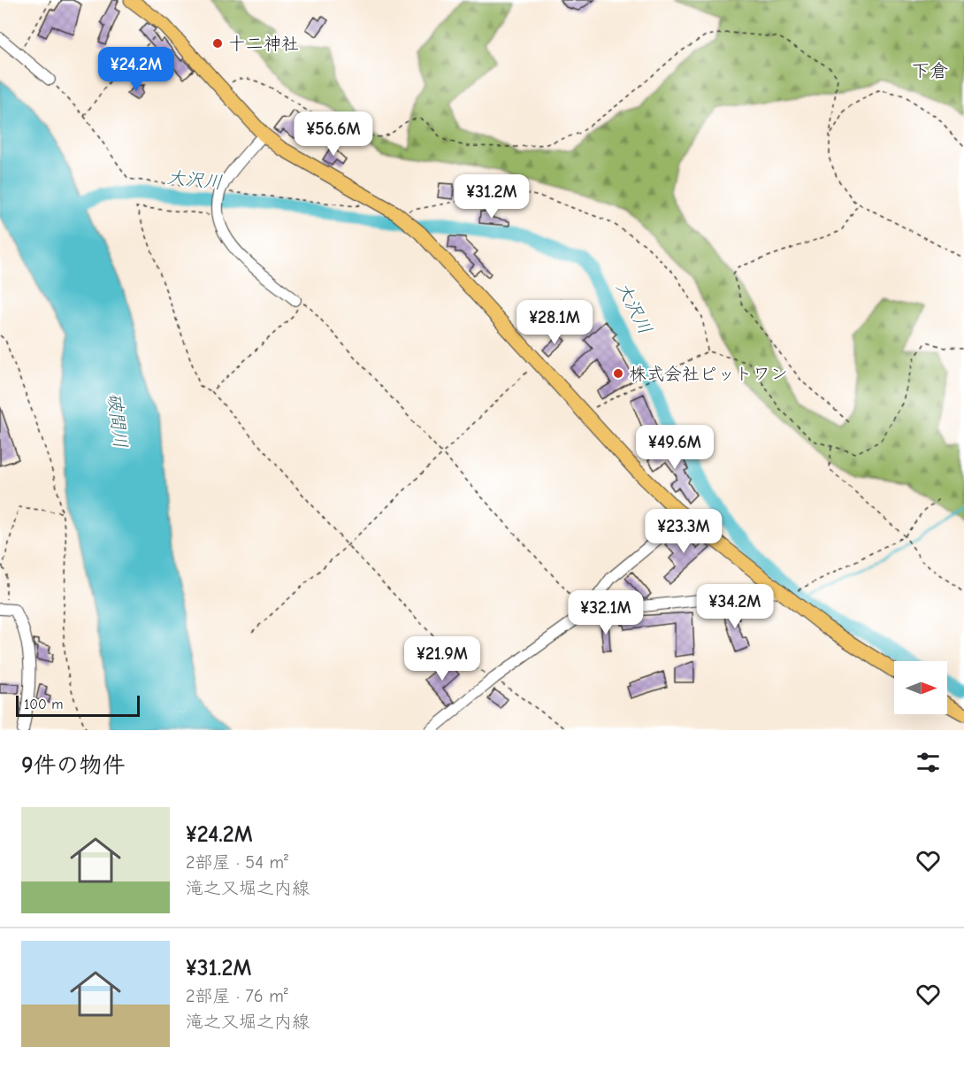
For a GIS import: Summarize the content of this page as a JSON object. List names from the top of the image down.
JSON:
{
  "districts": ["下倉"],
  "water": ["大沢川", "破間川"],
  "places": ["十二神社", "株式会社ピットワン"],
  "scale_bar": "100 m",
  "north": "right",
  "page": {
    "price": [
      "¥24.2M",
      "¥56.6M",
      "¥31.2M",
      "¥28.1M",
      "¥49.6M",
      "¥23.3M",
      "¥34.2M",
      "¥32.1M",
      "¥21.9M"
    ],
    "scale": "100 m",
    "heading": "9件の物件",
    "list": [
      {
        "name": "¥24.2M",
        "note": "2部屋 · 54 m² · 滝之又堀之内線"
      },
      {
        "name": "¥31.2M",
        "note": "2部屋 · 76 m² · 滝之又堀之内線"
      }
    ]
  }
}
